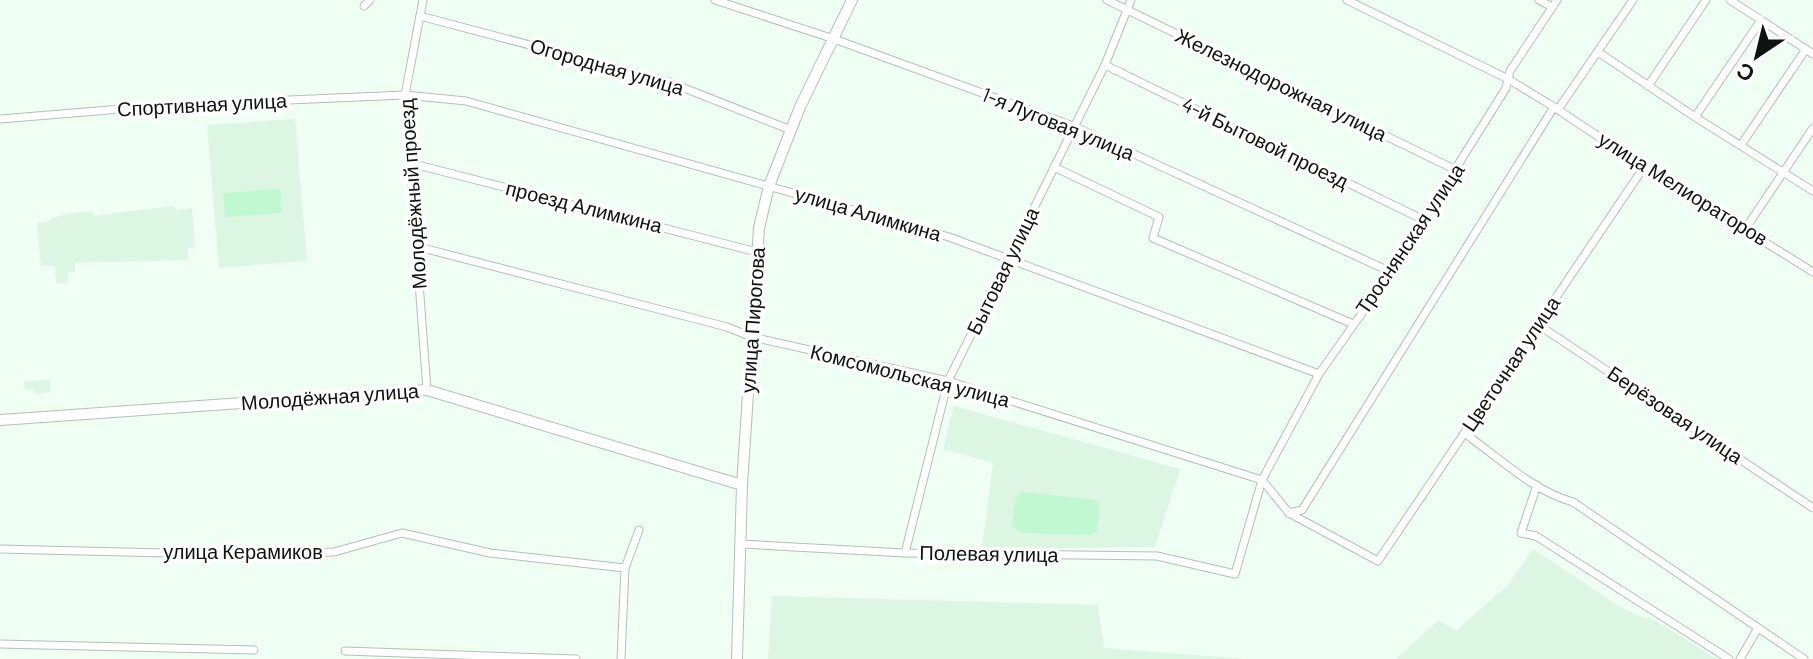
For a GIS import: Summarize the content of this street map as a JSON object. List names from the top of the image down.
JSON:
{
  "streets": {
    "street": [
      "Огородная улица",
      "Железнодорожная улица",
      "Спортивная улица",
      "1-я Луговая улица",
      "4-й Бытовой проезд",
      "улица Мелиораторов",
      "Молодёжный проезд",
      "проезд Алимкина",
      "улица Алимкина",
      "Троснянская улица",
      "Бытовая улица",
      "улица Пирогова",
      "Цветочная улица",
      "Комсомольская улица",
      "Молодёжная улица",
      "Берёзовая улица",
      "улица Керамиков",
      "Полевая улица"
    ]
  },
  "crossings": [
    ["Огородная улица", "Молодёжный проезд"],
    ["Огородная улица", "улица Пирогова"],
    ["Железнодорожная улица", "Троснянская улица"],
    ["Железнодорожная улица", "Бытовая улица"],
    ["Спортивная улица", "Молодёжный проезд"],
    ["Спортивная улица", "улица Алимкина"],
    ["1-я Луговая улица", "Троснянская улица"],
    ["1-я Луговая улица", "Бытовая улица"],
    ["1-я Луговая улица", "улица Пирогова"],
    ["4-й Бытовой проезд", "Троснянская улица"],
    ["4-й Бытовой проезд", "Бытовая улица"],
    ["улица Мелиораторов", "Троснянская улица"],
    ["улица Мелиораторов", "Цветочная улица"],
    ["Молодёжный проезд", "проезд Алимкина"],
    ["Молодёжный проезд", "улица Алимкина"],
    ["Молодёжный проезд", "Комсомольская улица"],
    ["Молодёжный проезд", "Молодёжная улица"],
    ["проезд Алимкина", "улица Пирогова"],
    ["улица Алимкина", "Троснянская улица"],
    ["улица Алимкина", "Бытовая улица"],
    ["улица Алимкина", "улица Пирогова"],
    ["Троснянская улица", "Комсомольская улица"],
    ["Троснянская улица", "Полевая улица"],
    ["Бытовая улица", "Комсомольская улица"],
    ["Бытовая улица", "Полевая улица"],
    ["улица Пирогова", "Комсомольская улица"],
    ["улица Пирогова", "Молодёжная улица"],
    ["улица Пирогова", "Полевая улица"],
    ["Цветочная улица", "Берёзовая улица"]
  ],
  "north": "bottom left"
}
